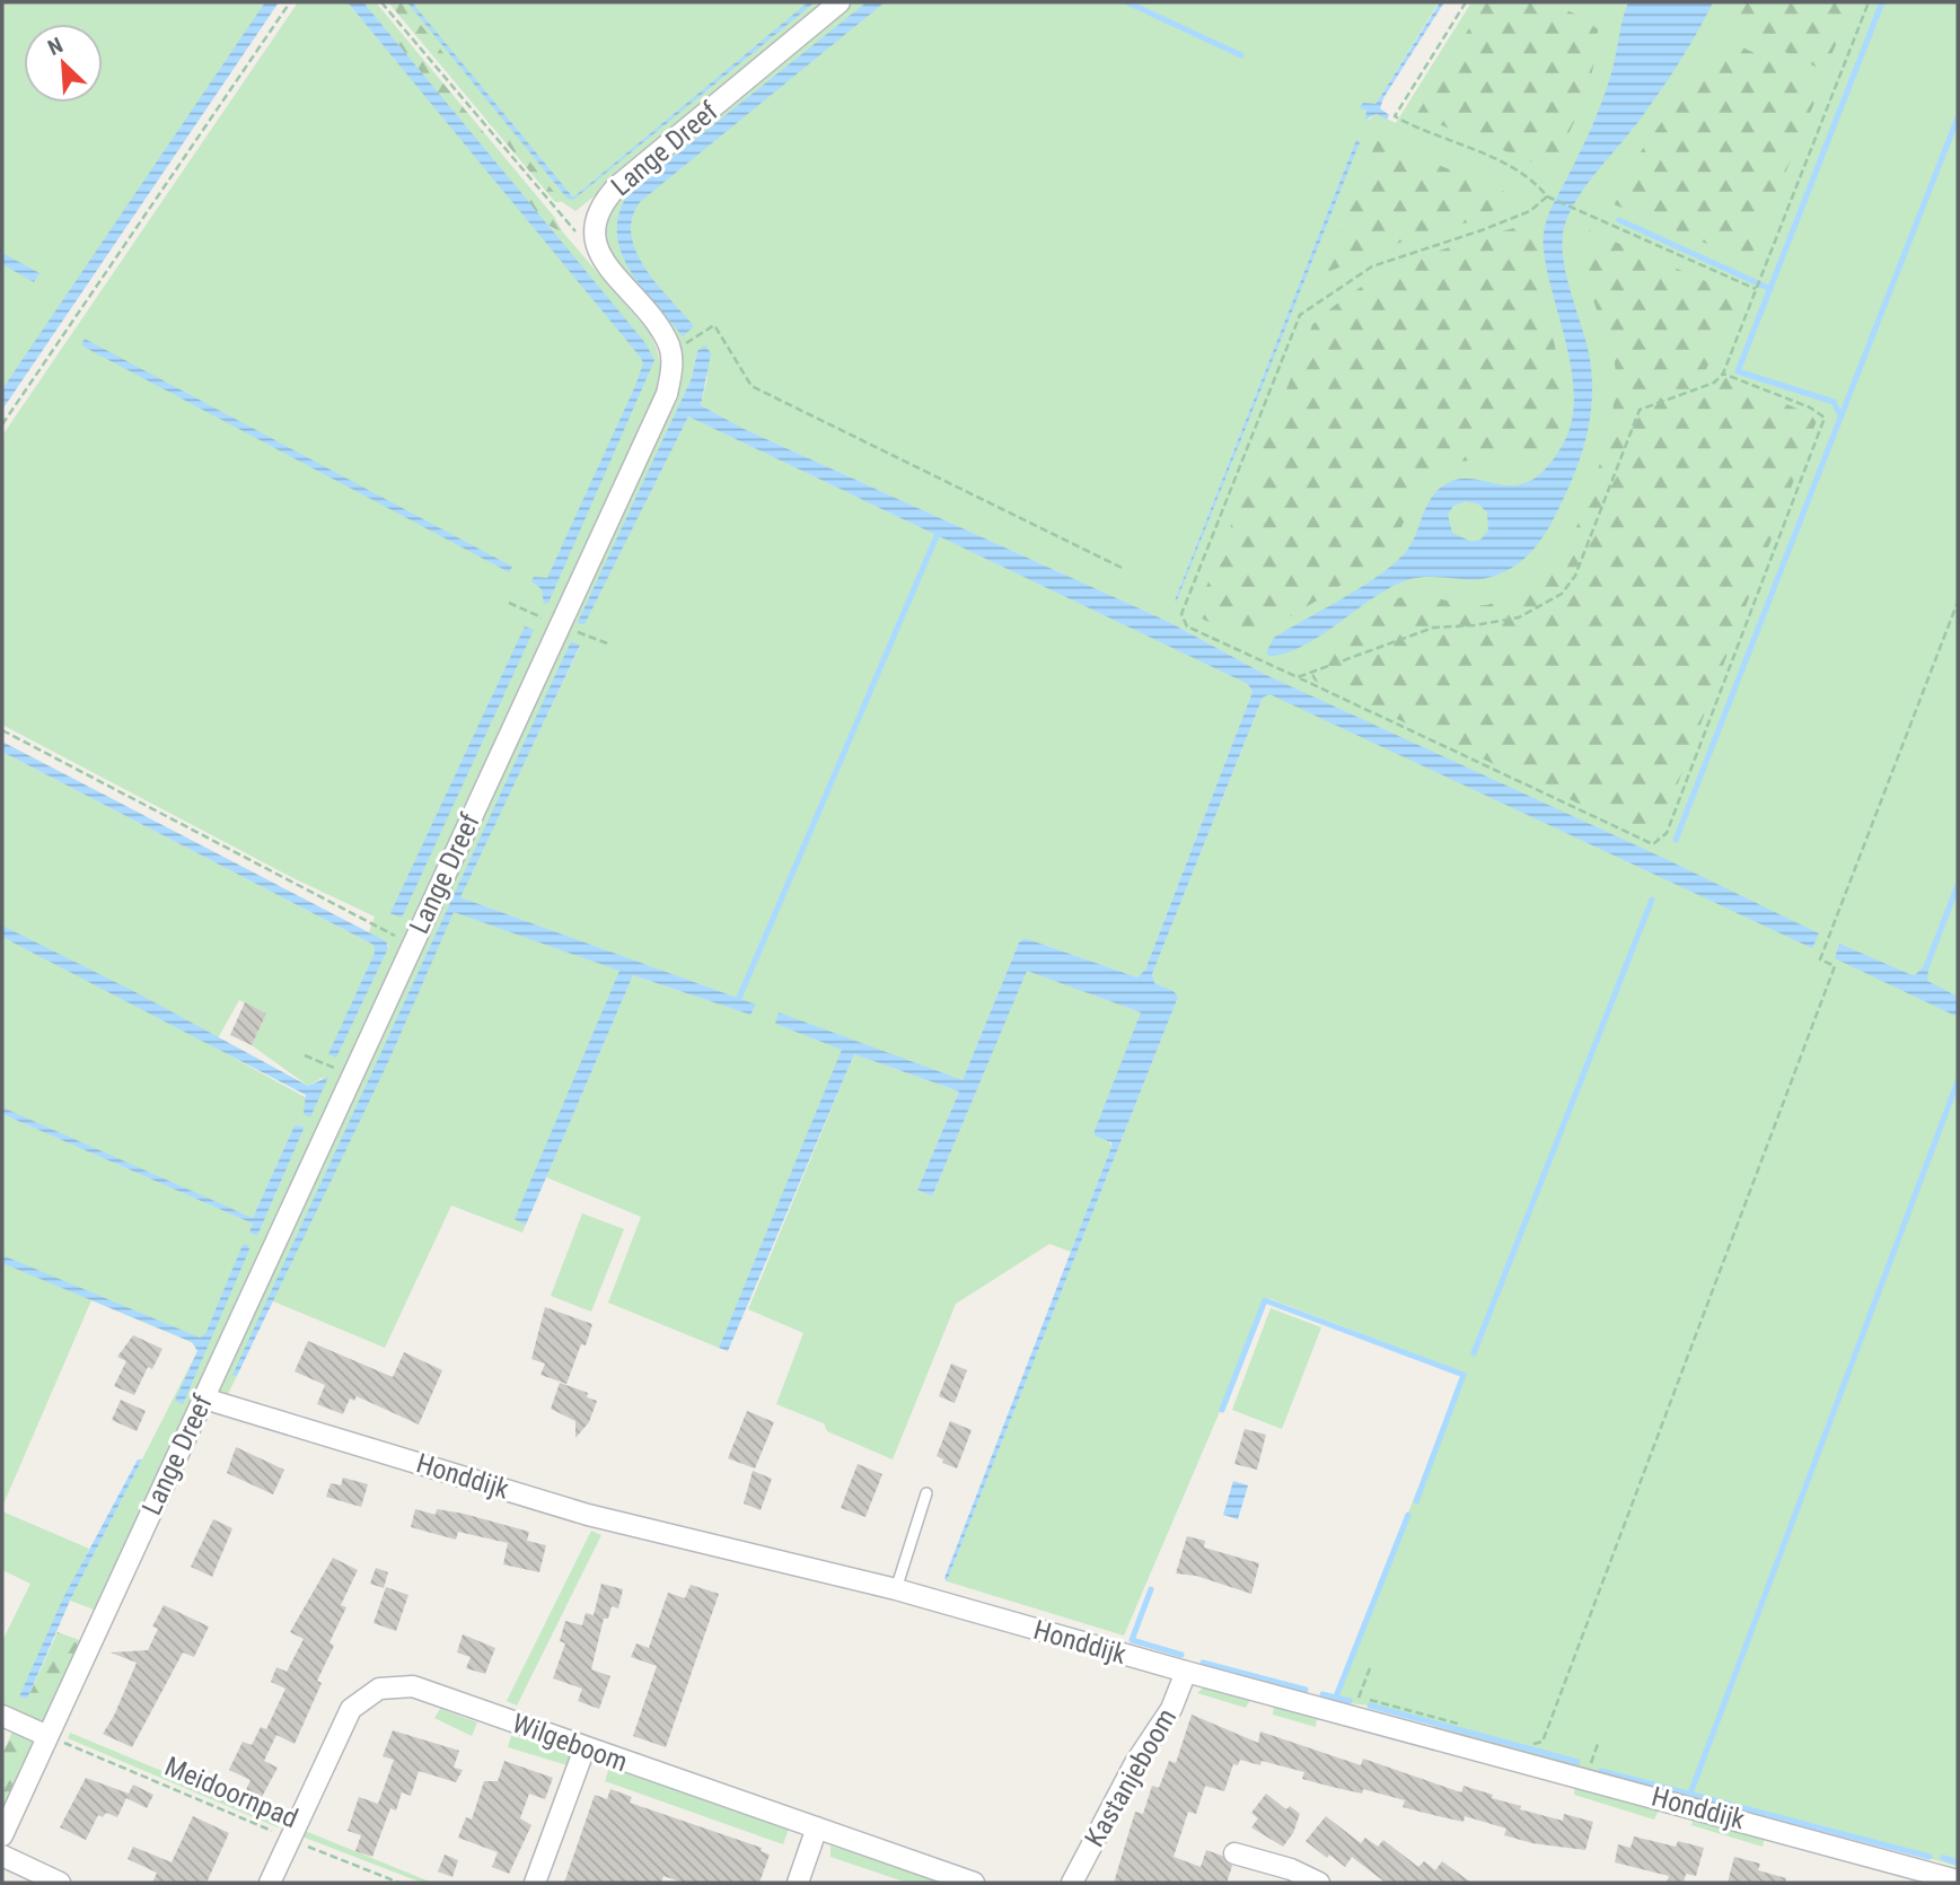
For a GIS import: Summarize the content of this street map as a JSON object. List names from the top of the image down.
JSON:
{
  "streets": {
    "street": [
      "Lange Dreef",
      "Honddijk",
      "Wilgeboom",
      "Kastanjeboom"
    ],
    "path": ["Meidoornpad"]
  },
  "crossings": [
    ["Lange Dreef", "Honddijk"],
    ["Lange Dreef", "Meidoornpad"],
    ["Honddijk", "Kastanjeboom"],
    ["Wilgeboom", "Meidoornpad"]
  ],
  "north": "top left"
}
